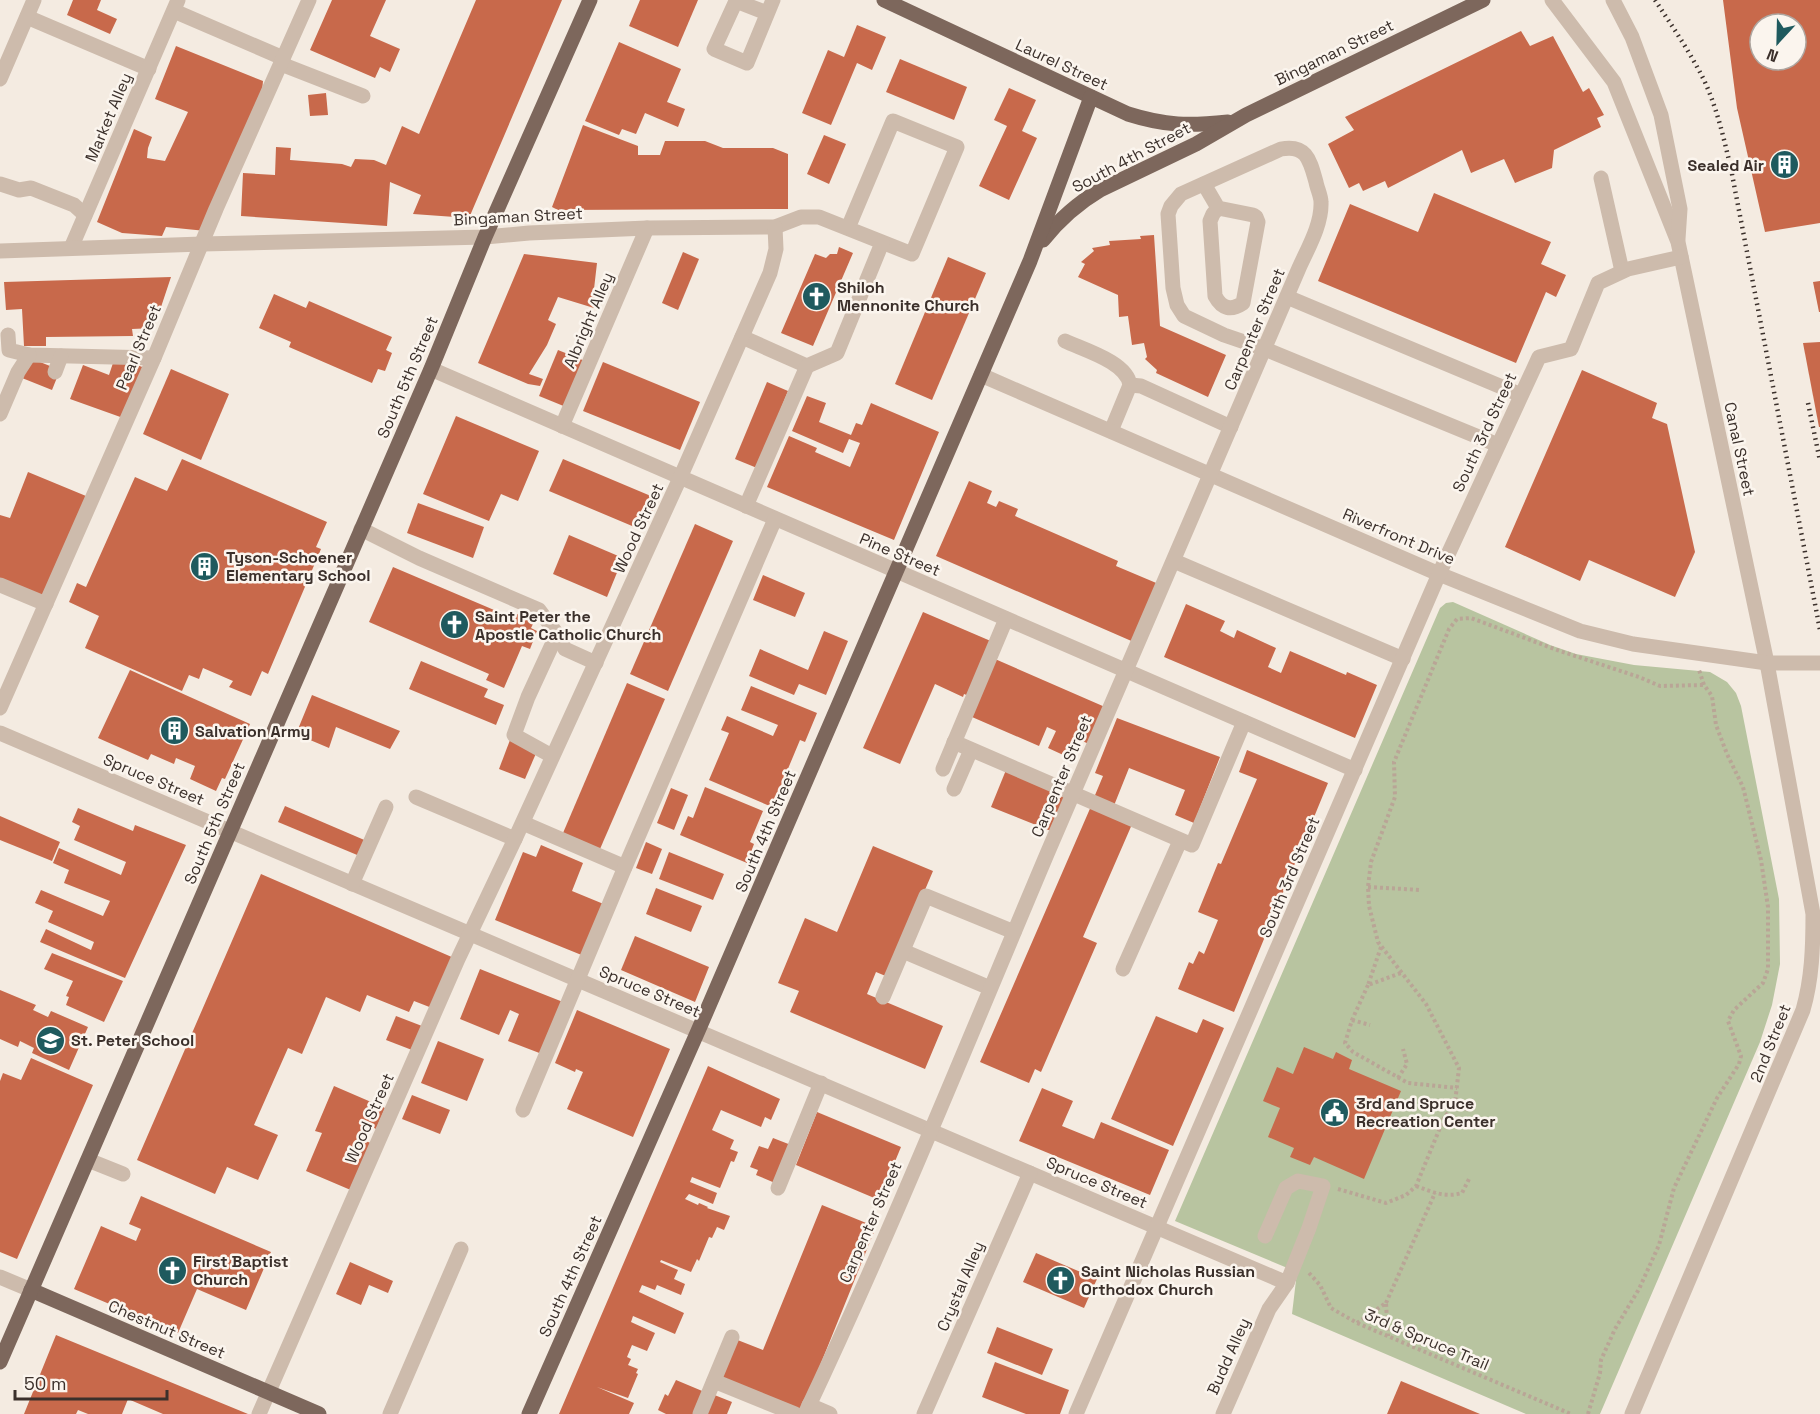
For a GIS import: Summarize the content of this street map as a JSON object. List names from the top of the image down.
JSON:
{
  "streets": {
    "main road": [
      "Bingaman Street",
      "Laurel Street",
      "South 4th Street",
      "South 5th Street",
      "Chestnut Street"
    ],
    "street": [
      "Market Alley",
      "Albright Alley",
      "Carpenter Street",
      "Pearl Street",
      "South 3rd Street",
      "Canal Street",
      "Wood Street",
      "Riverfront Drive",
      "Pine Street",
      "Spruce Street",
      "2nd Street",
      "Crystal Alley",
      "Budd Alley"
    ],
    "path": ["3rd & Spruce Trail"]
  },
  "crossings": [
    ["Bingaman Street", "Laurel Street"],
    ["Bingaman Street", "Market Alley"],
    ["Bingaman Street", "South 4th Street"],
    ["Bingaman Street", "Albright Alley"],
    ["Bingaman Street", "Pearl Street"],
    ["Bingaman Street", "South 5th Street"],
    ["Bingaman Street", "Wood Street"],
    ["Laurel Street", "South 4th Street"],
    ["South 4th Street", "Riverfront Drive"],
    ["South 4th Street", "Pine Street"],
    ["South 4th Street", "Spruce Street"],
    ["Albright Alley", "Pine Street"],
    ["Carpenter Street", "Riverfront Drive"],
    ["Carpenter Street", "Pine Street"],
    ["Carpenter Street", "Spruce Street"],
    ["South 5th Street", "Pine Street"],
    ["South 5th Street", "Spruce Street"],
    ["South 5th Street", "Chestnut Street"],
    ["South 3rd Street", "Riverfront Drive"],
    ["South 3rd Street", "Pine Street"],
    ["South 3rd Street", "Spruce Street"],
    ["Canal Street", "Riverfront Drive"],
    ["Canal Street", "2nd Street"],
    ["Wood Street", "Pine Street"],
    ["Wood Street", "Spruce Street"],
    ["Wood Street", "Chestnut Street"],
    ["Riverfront Drive", "2nd Street"],
    ["Spruce Street", "Crystal Alley"],
    ["Spruce Street", "Budd Alley"],
    ["3rd & Spruce Trail", "Budd Alley"]
  ],
  "places": {
    "building": ["Sealed Air", "Tyson-Schoener Elementary School", "Salvation Army"],
    "church": [
      "Shiloh Mennonite Church",
      "Saint Peter the Apostle Catholic Church",
      "First Baptist Church",
      "Saint Nicholas Russian Orthodox Church"
    ],
    "school or university": ["St. Peter School"],
    "public building": ["3rd and Spruce Recreation Center"]
  },
  "scale_bar": "50 m",
  "north": "bottom"
}
